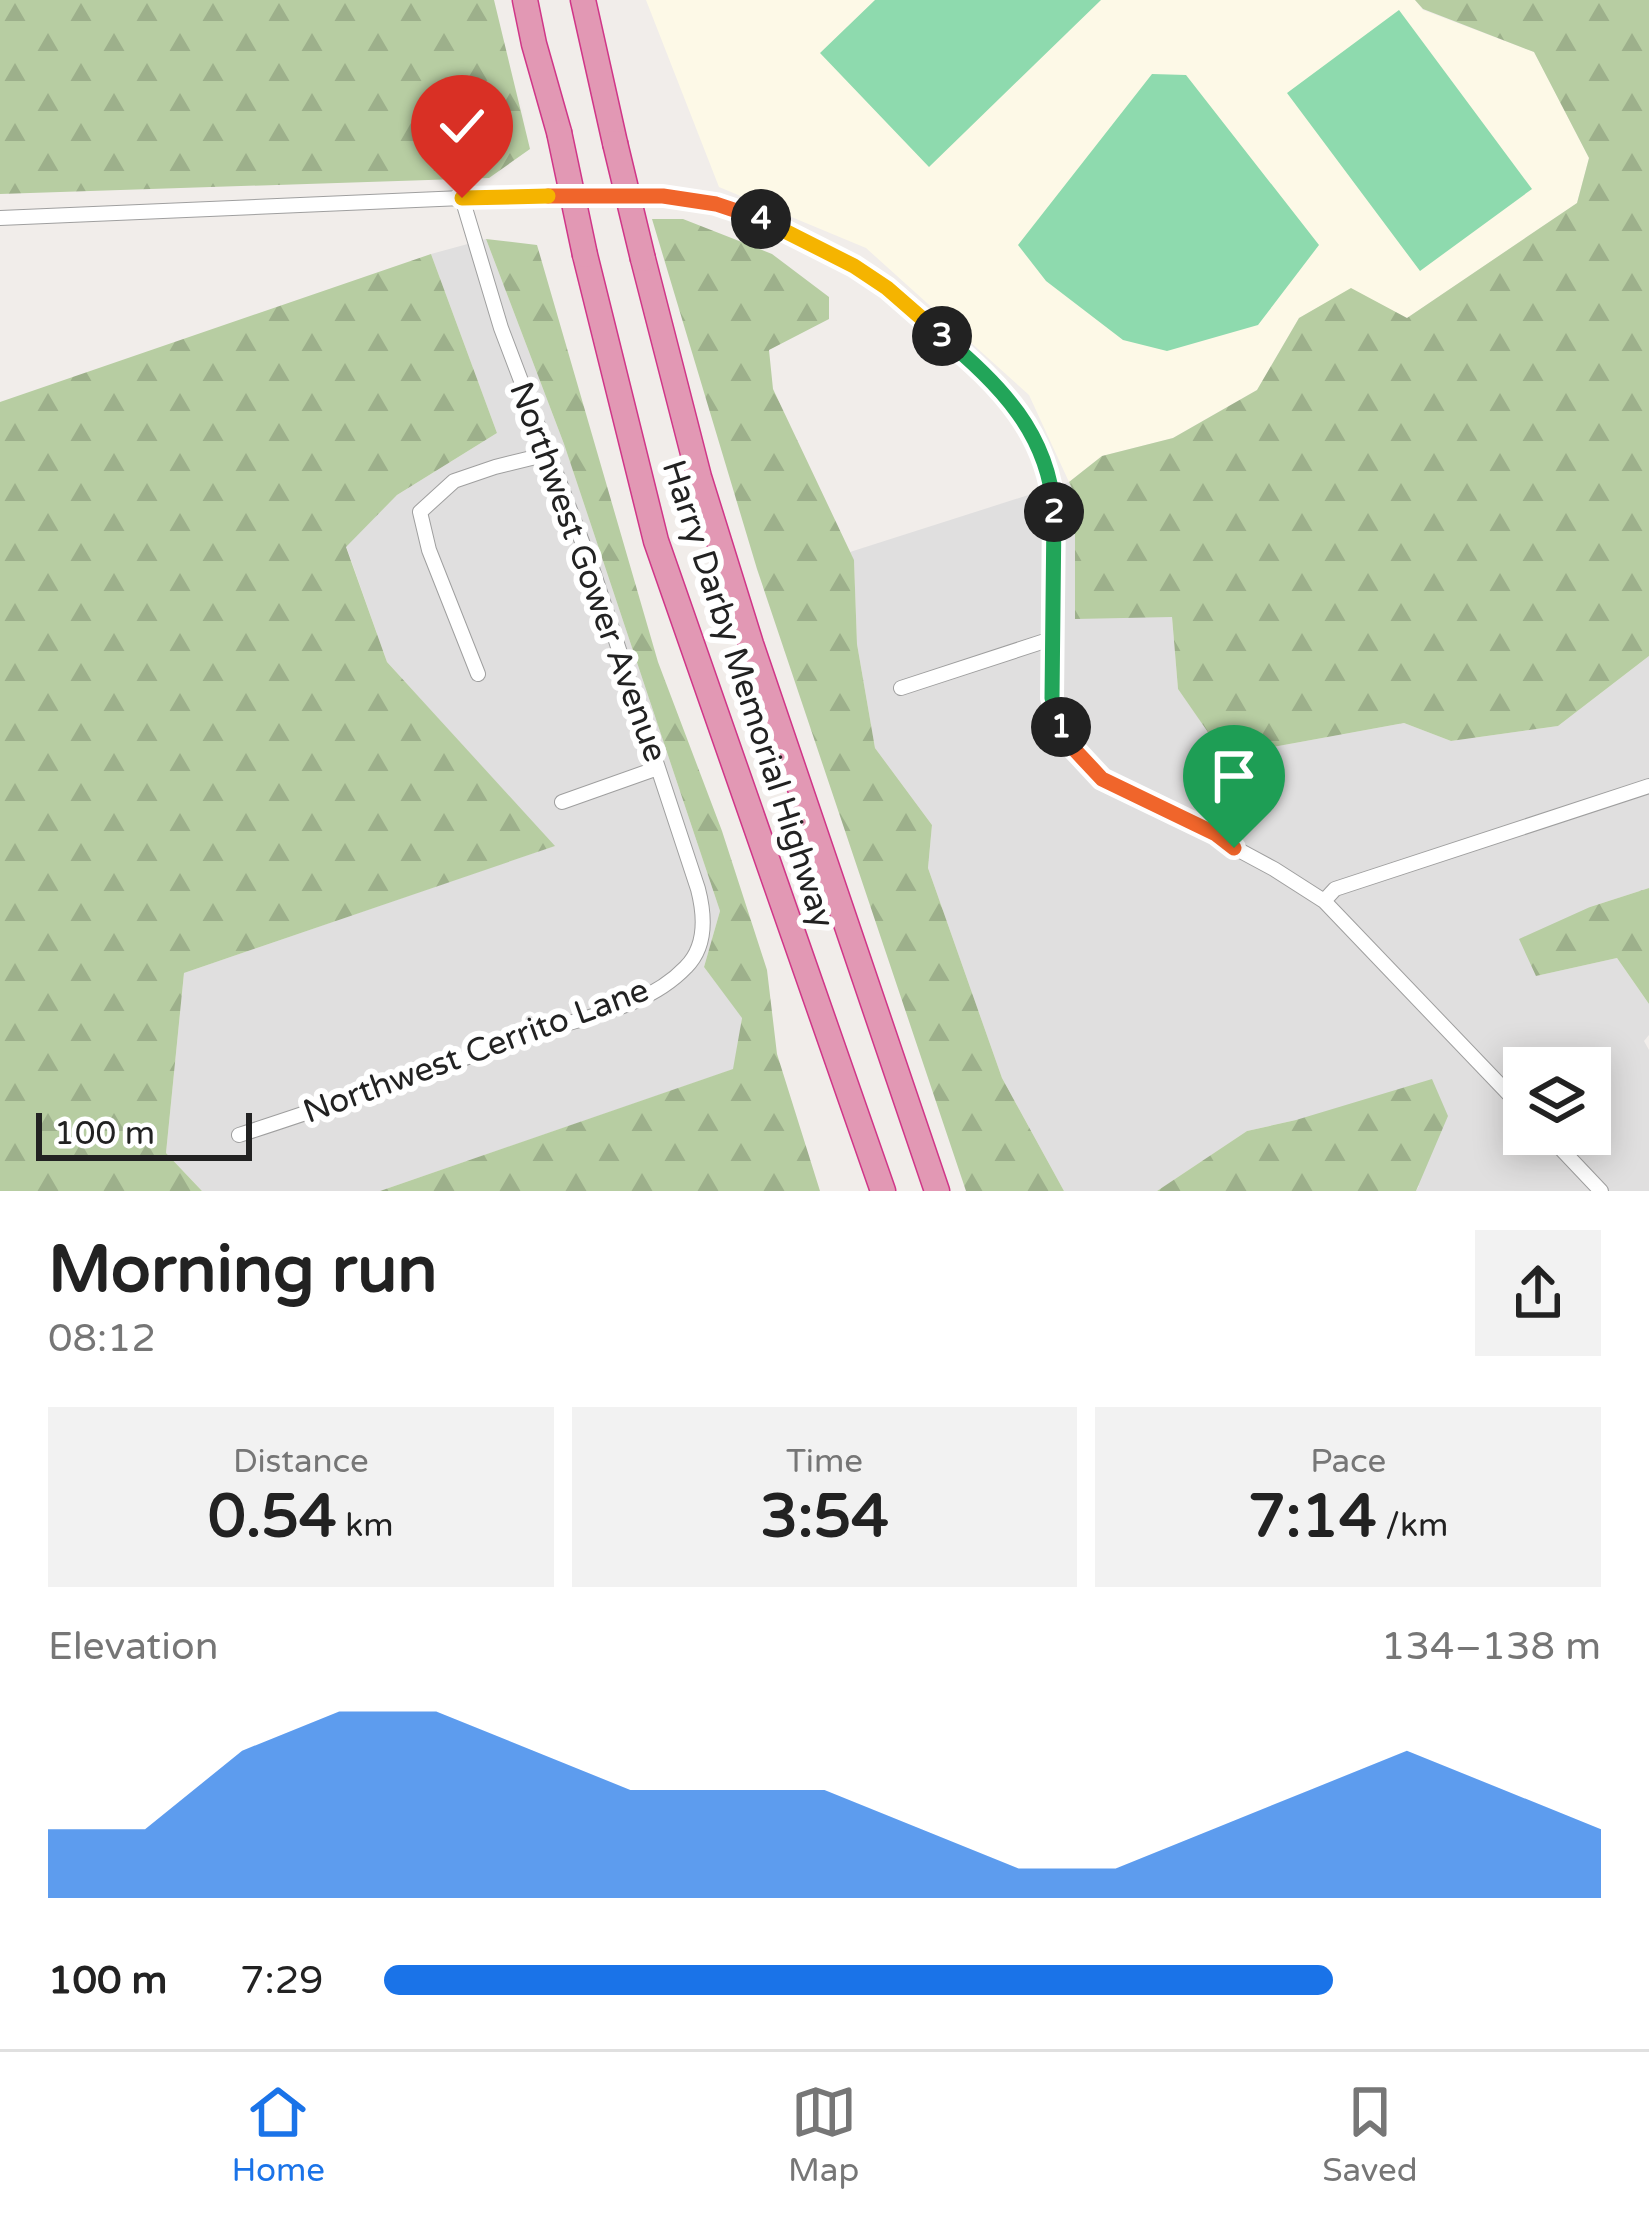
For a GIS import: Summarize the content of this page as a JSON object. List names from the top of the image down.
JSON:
{
  "streets": {
    "highway": ["Harry Darby Memorial Highway"],
    "street": ["Northwest Gower Avenue", "Northwest Cerrito Lane"]
  },
  "crossings": [
    ["Northwest Gower Avenue", "Northwest Cerrito Lane"]
  ],
  "scale_bar": "100 m",
  "page": {
    "pins": [
      "4",
      "3",
      "2",
      "1"
    ],
    "scale": "100 m",
    "heading": ["Morning run", "08:12"],
    "stats": [
      ["Distance", "0.54 km"],
      ["Time", "3:54"],
      ["Pace", "7:14 /km"]
    ],
    "chart": ["Elevation", "134–138 m"],
    "list": [
      {
        "name": "100 m",
        "note": "7:29"
      }
    ],
    "tabs": ["Home", "Map", "Saved"]
  }
}
